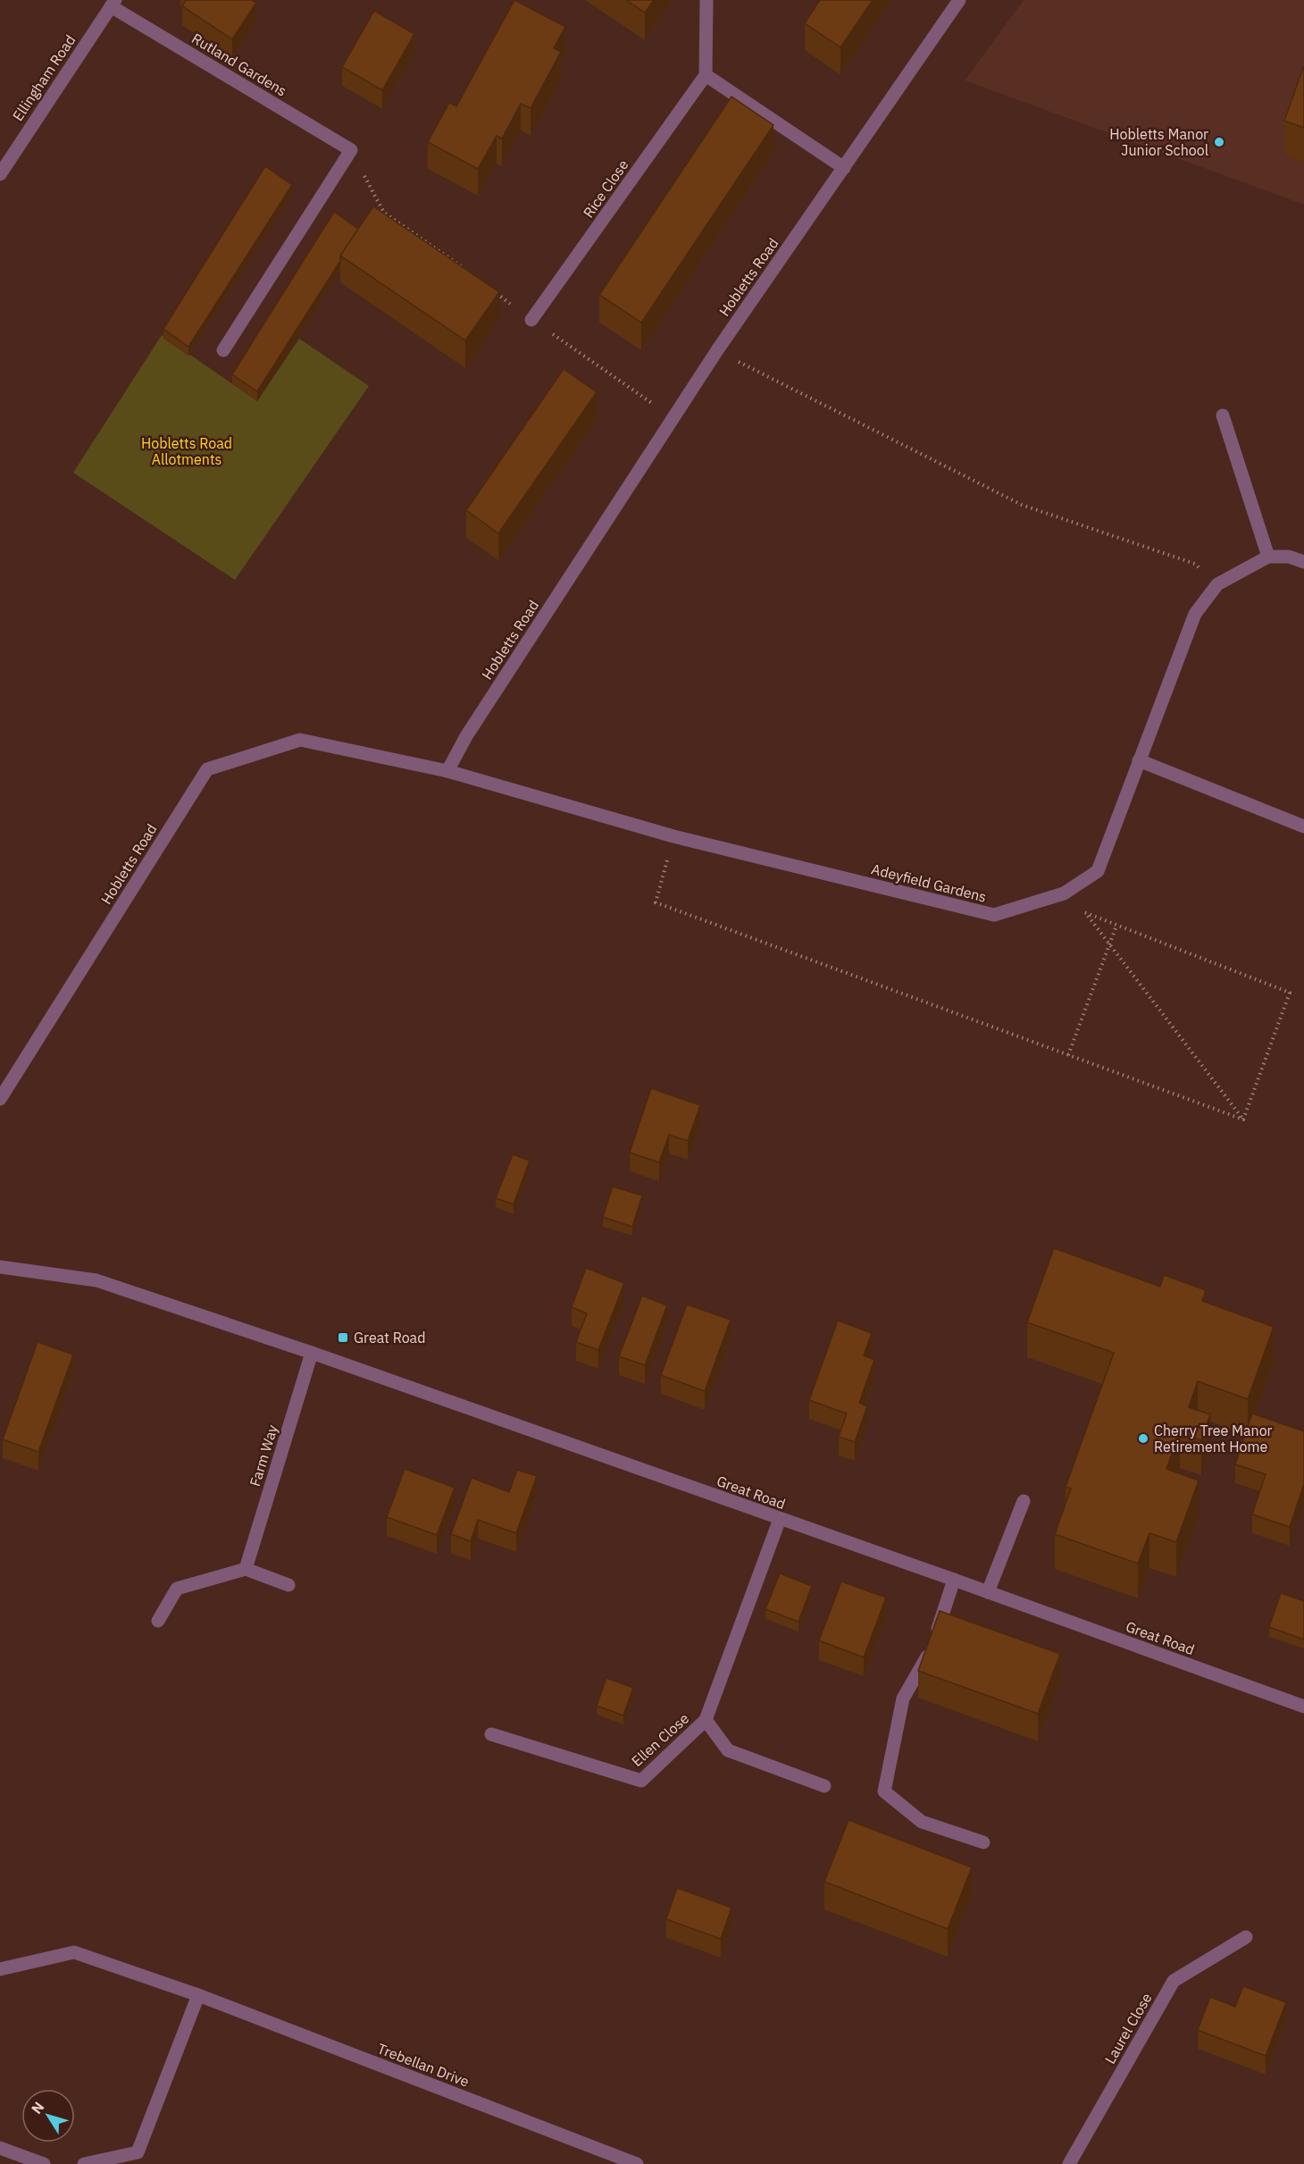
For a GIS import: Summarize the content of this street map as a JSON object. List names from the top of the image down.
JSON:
{
  "streets": {
    "street": [
      "Rutland Gardens",
      "Ellingham Road",
      "Rice Close",
      "Hobletts Road",
      "Adeyfield Gardens",
      "Farm Way",
      "Great Road",
      "Ellen Close",
      "Laurel Close",
      "Trebellan Drive"
    ]
  },
  "crossings": [
    ["Rutland Gardens", "Ellingham Road"],
    ["Hobletts Road", "Adeyfield Gardens"],
    ["Farm Way", "Great Road"],
    ["Great Road", "Ellen Close"]
  ],
  "parks": ["Hobletts Road Allotments"],
  "places": {
    "other": ["Hobletts Manor Junior School", "Cherry Tree Manor Retirement Home"],
    "transit": ["Great Road"]
  },
  "north": "top left"
}
